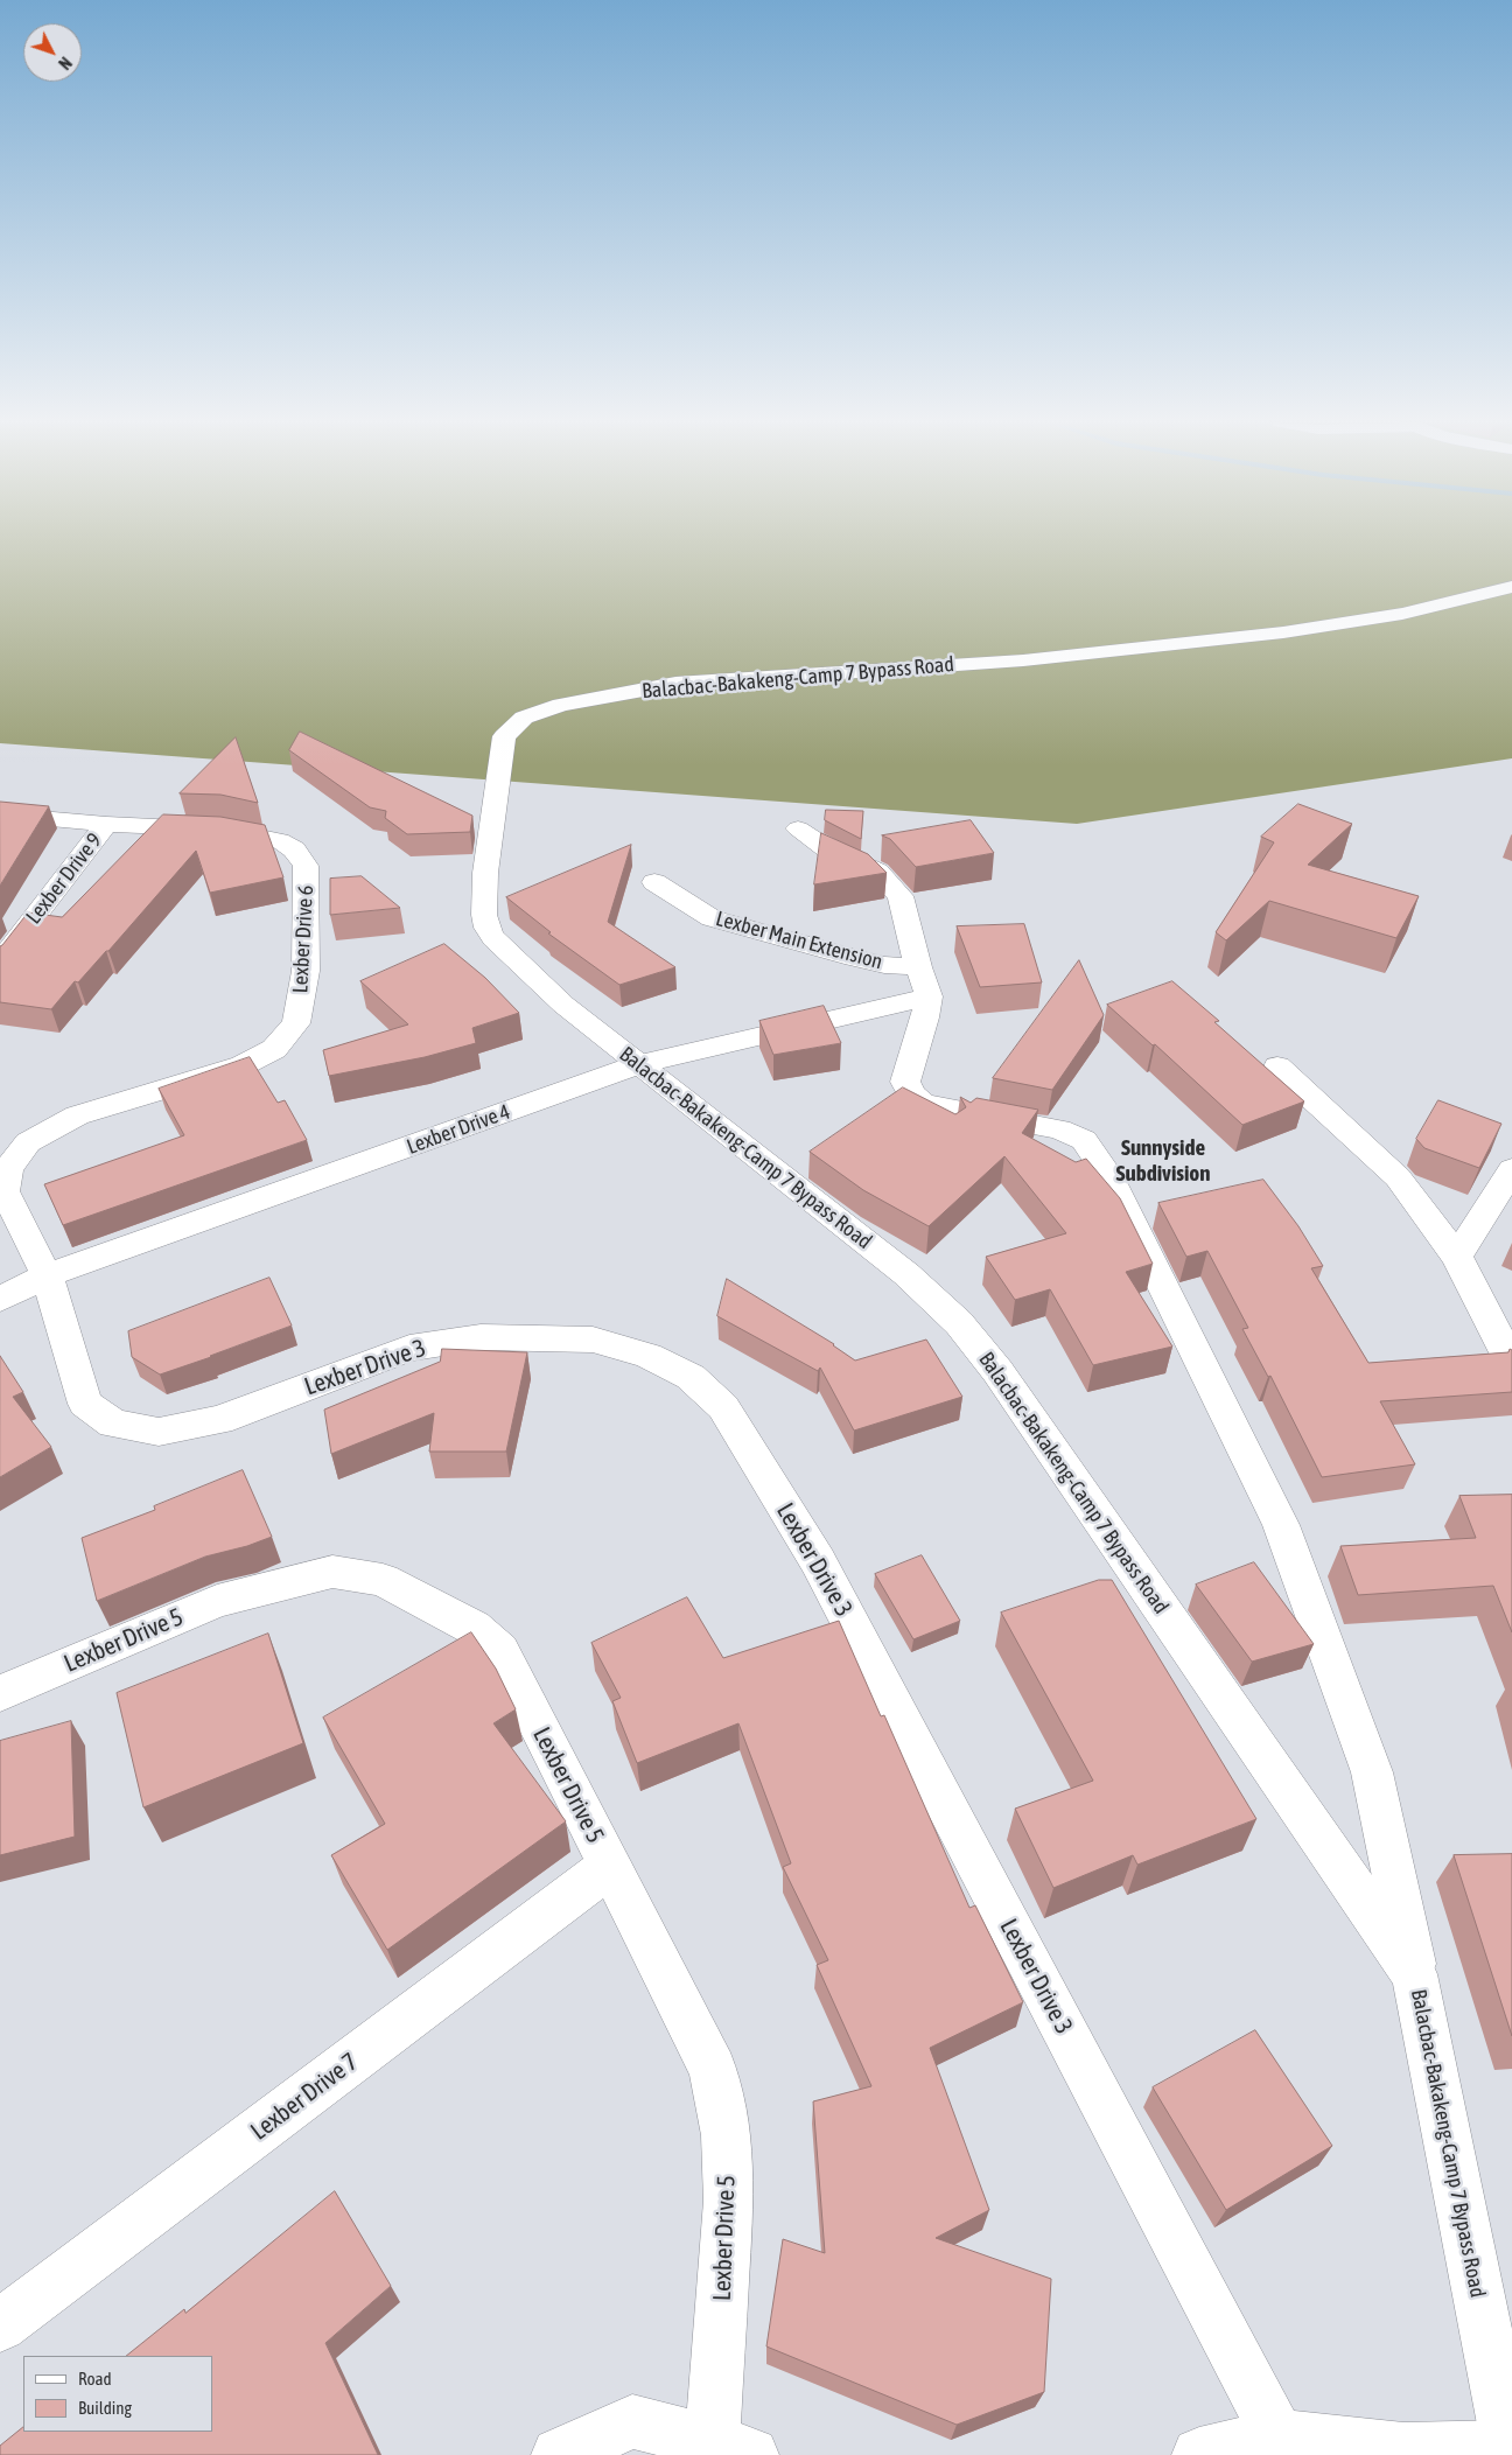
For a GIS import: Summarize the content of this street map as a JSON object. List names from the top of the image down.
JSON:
{
  "streets": {
    "street": [
      "Balacbac-Bakakeng-Camp 7 Bypass Road",
      "Lexber Drive 9",
      "Lexber Drive 6",
      "Lexber Main Extension",
      "Lexber Drive 4",
      "Lexber Drive 3",
      "Lexber Drive 5",
      "Lexber Drive 7"
    ]
  },
  "crossings": [
    ["Balacbac-Bakakeng-Camp 7 Bypass Road", "Lexber Drive 4"],
    ["Lexber Drive 9", "Lexber Drive 6"],
    ["Lexber Drive 6", "Lexber Drive 4"],
    ["Lexber Drive 6", "Lexber Drive 3"],
    ["Lexber Main Extension", "Lexber Drive 4"],
    ["Lexber Drive 4", "Lexber Drive 3"],
    ["Lexber Drive 5", "Lexber Drive 7"]
  ],
  "districts": ["Sunnyside Subdivision"],
  "legend": ["Road", "Building"],
  "north": "bottom right"
}
